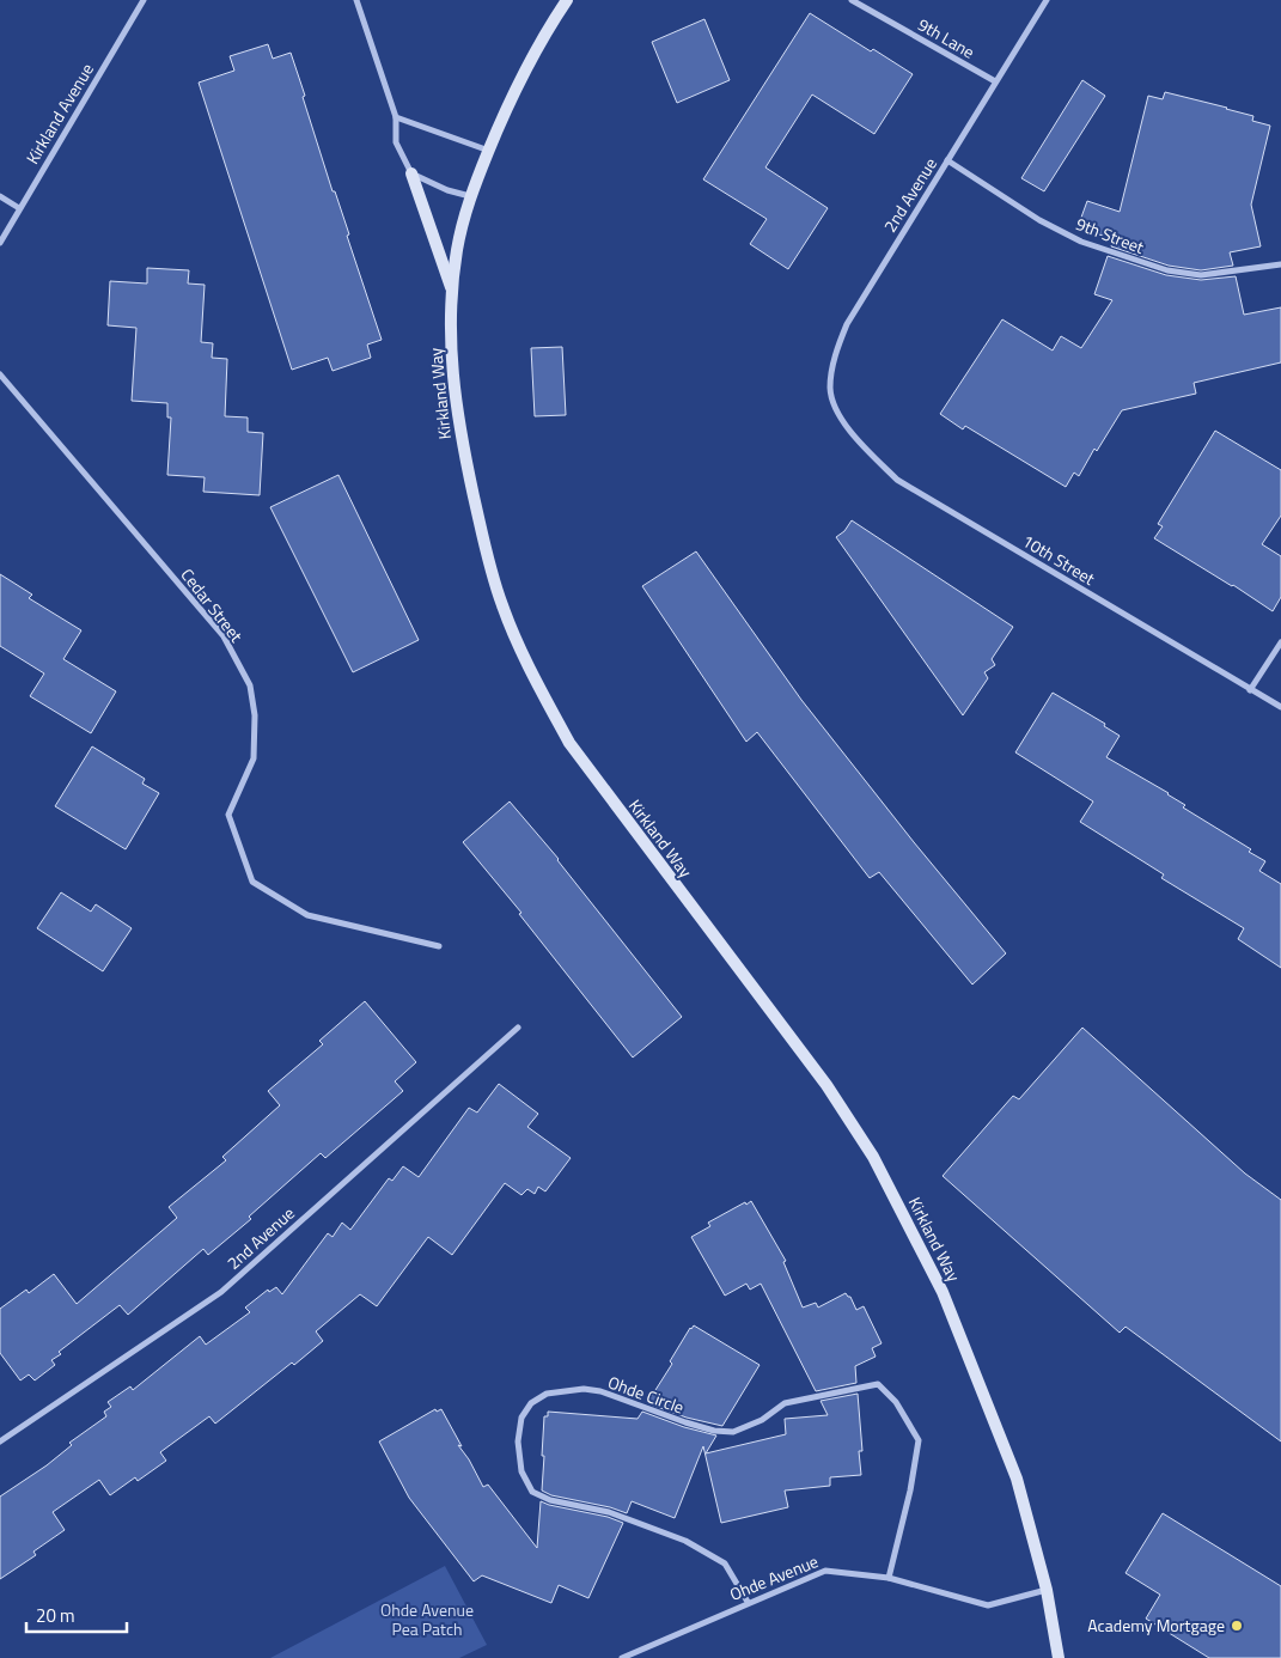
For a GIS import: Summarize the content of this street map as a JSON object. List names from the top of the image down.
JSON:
{
  "streets": {
    "main road": ["Kirkland Way"],
    "street": [
      "9th Lane",
      "Kirkland Avenue",
      "2nd Avenue",
      "9th Street",
      "10th Street",
      "Cedar Street",
      "Ohde Circle",
      "Ohde Avenue"
    ]
  },
  "crossings": [
    ["9th Lane", "2nd Avenue"],
    ["2nd Avenue", "9th Street"],
    ["2nd Avenue", "10th Street"],
    ["Kirkland Way", "Ohde Avenue"],
    ["Ohde Circle", "Ohde Avenue"]
  ],
  "parks": ["Ohde Avenue Pea Patch"],
  "places": ["Academy Mortgage"],
  "scale_bar": "20 m"
}
